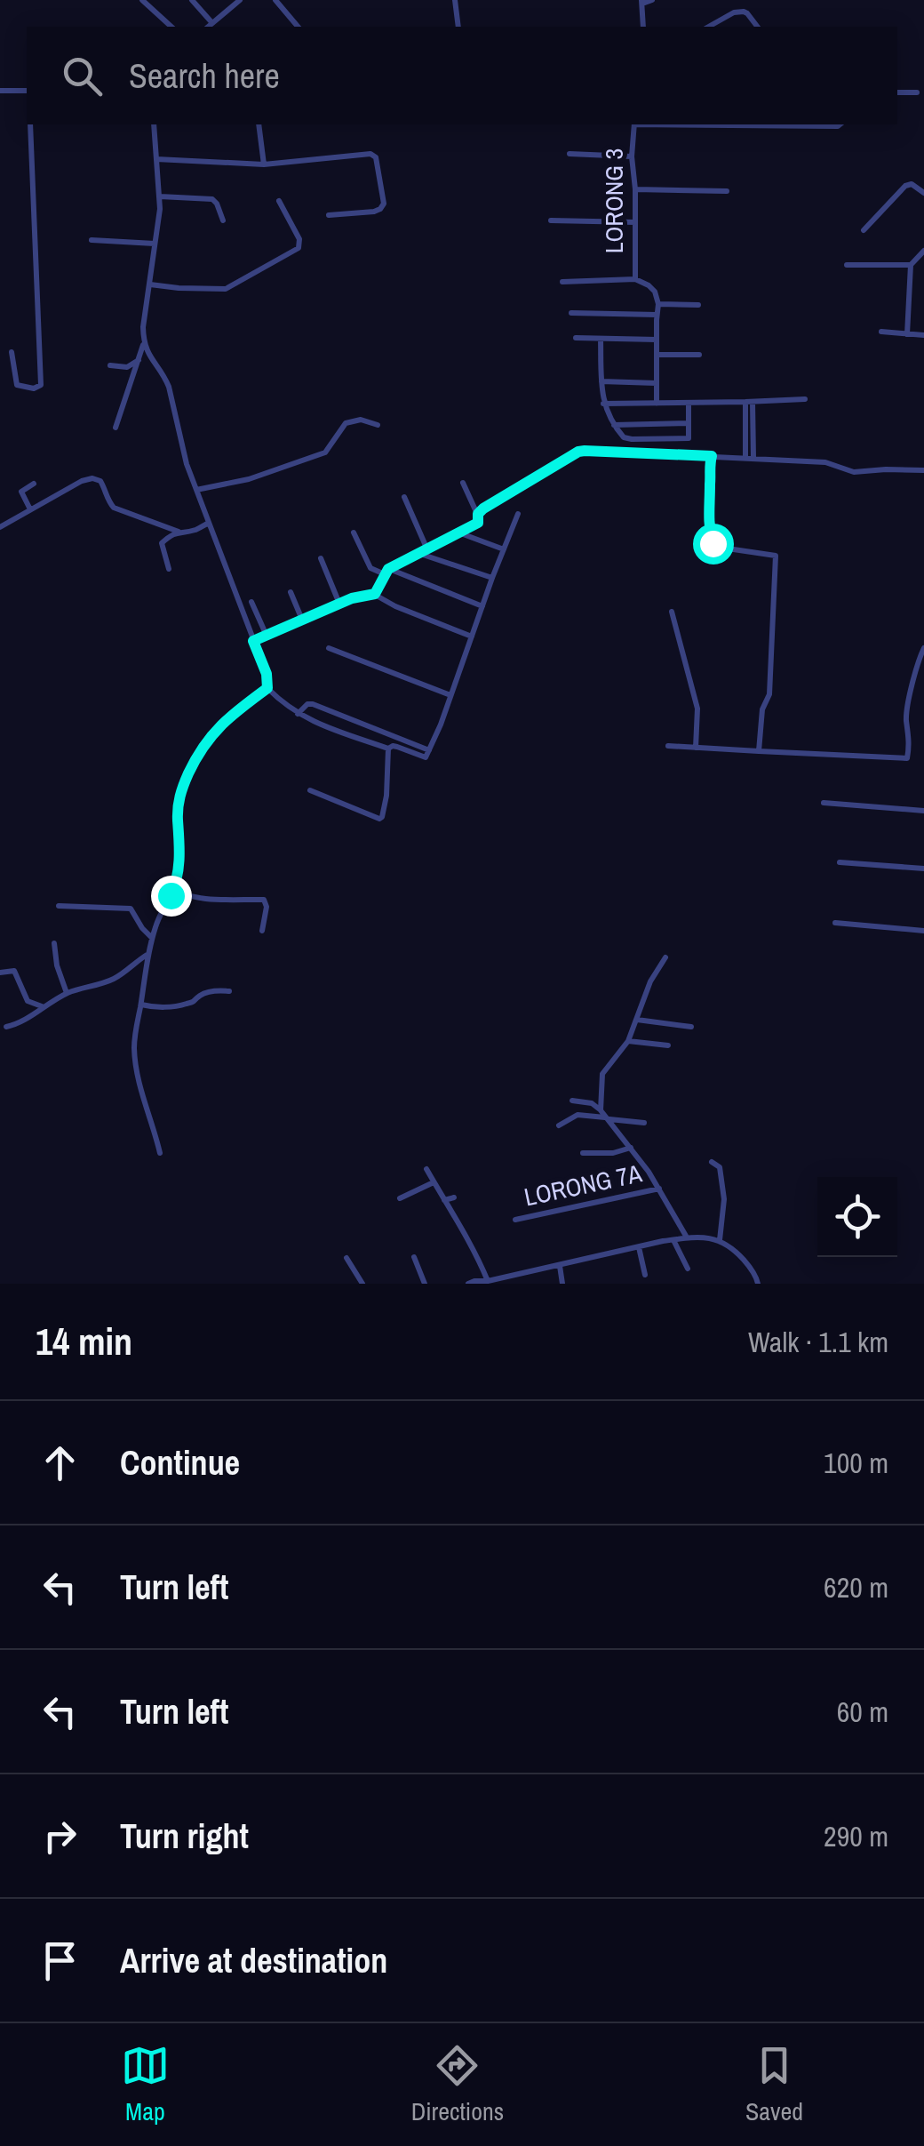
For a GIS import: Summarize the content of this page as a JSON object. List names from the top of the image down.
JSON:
{
  "streets": {
    "street": ["LORONG 3", "LORONG 7A"]
  },
  "page": {
    "search": "Search here",
    "heading": ["14 min", "Walk · 1.1 km"],
    "list": [
      ["Continue", "100 m"],
      ["Turn left", "620 m"],
      ["Turn left", "60 m"],
      ["Turn right", "290 m"],
      "Arrive at destination"
    ],
    "nav": ["Map", "Directions", "Saved"]
  }
}
